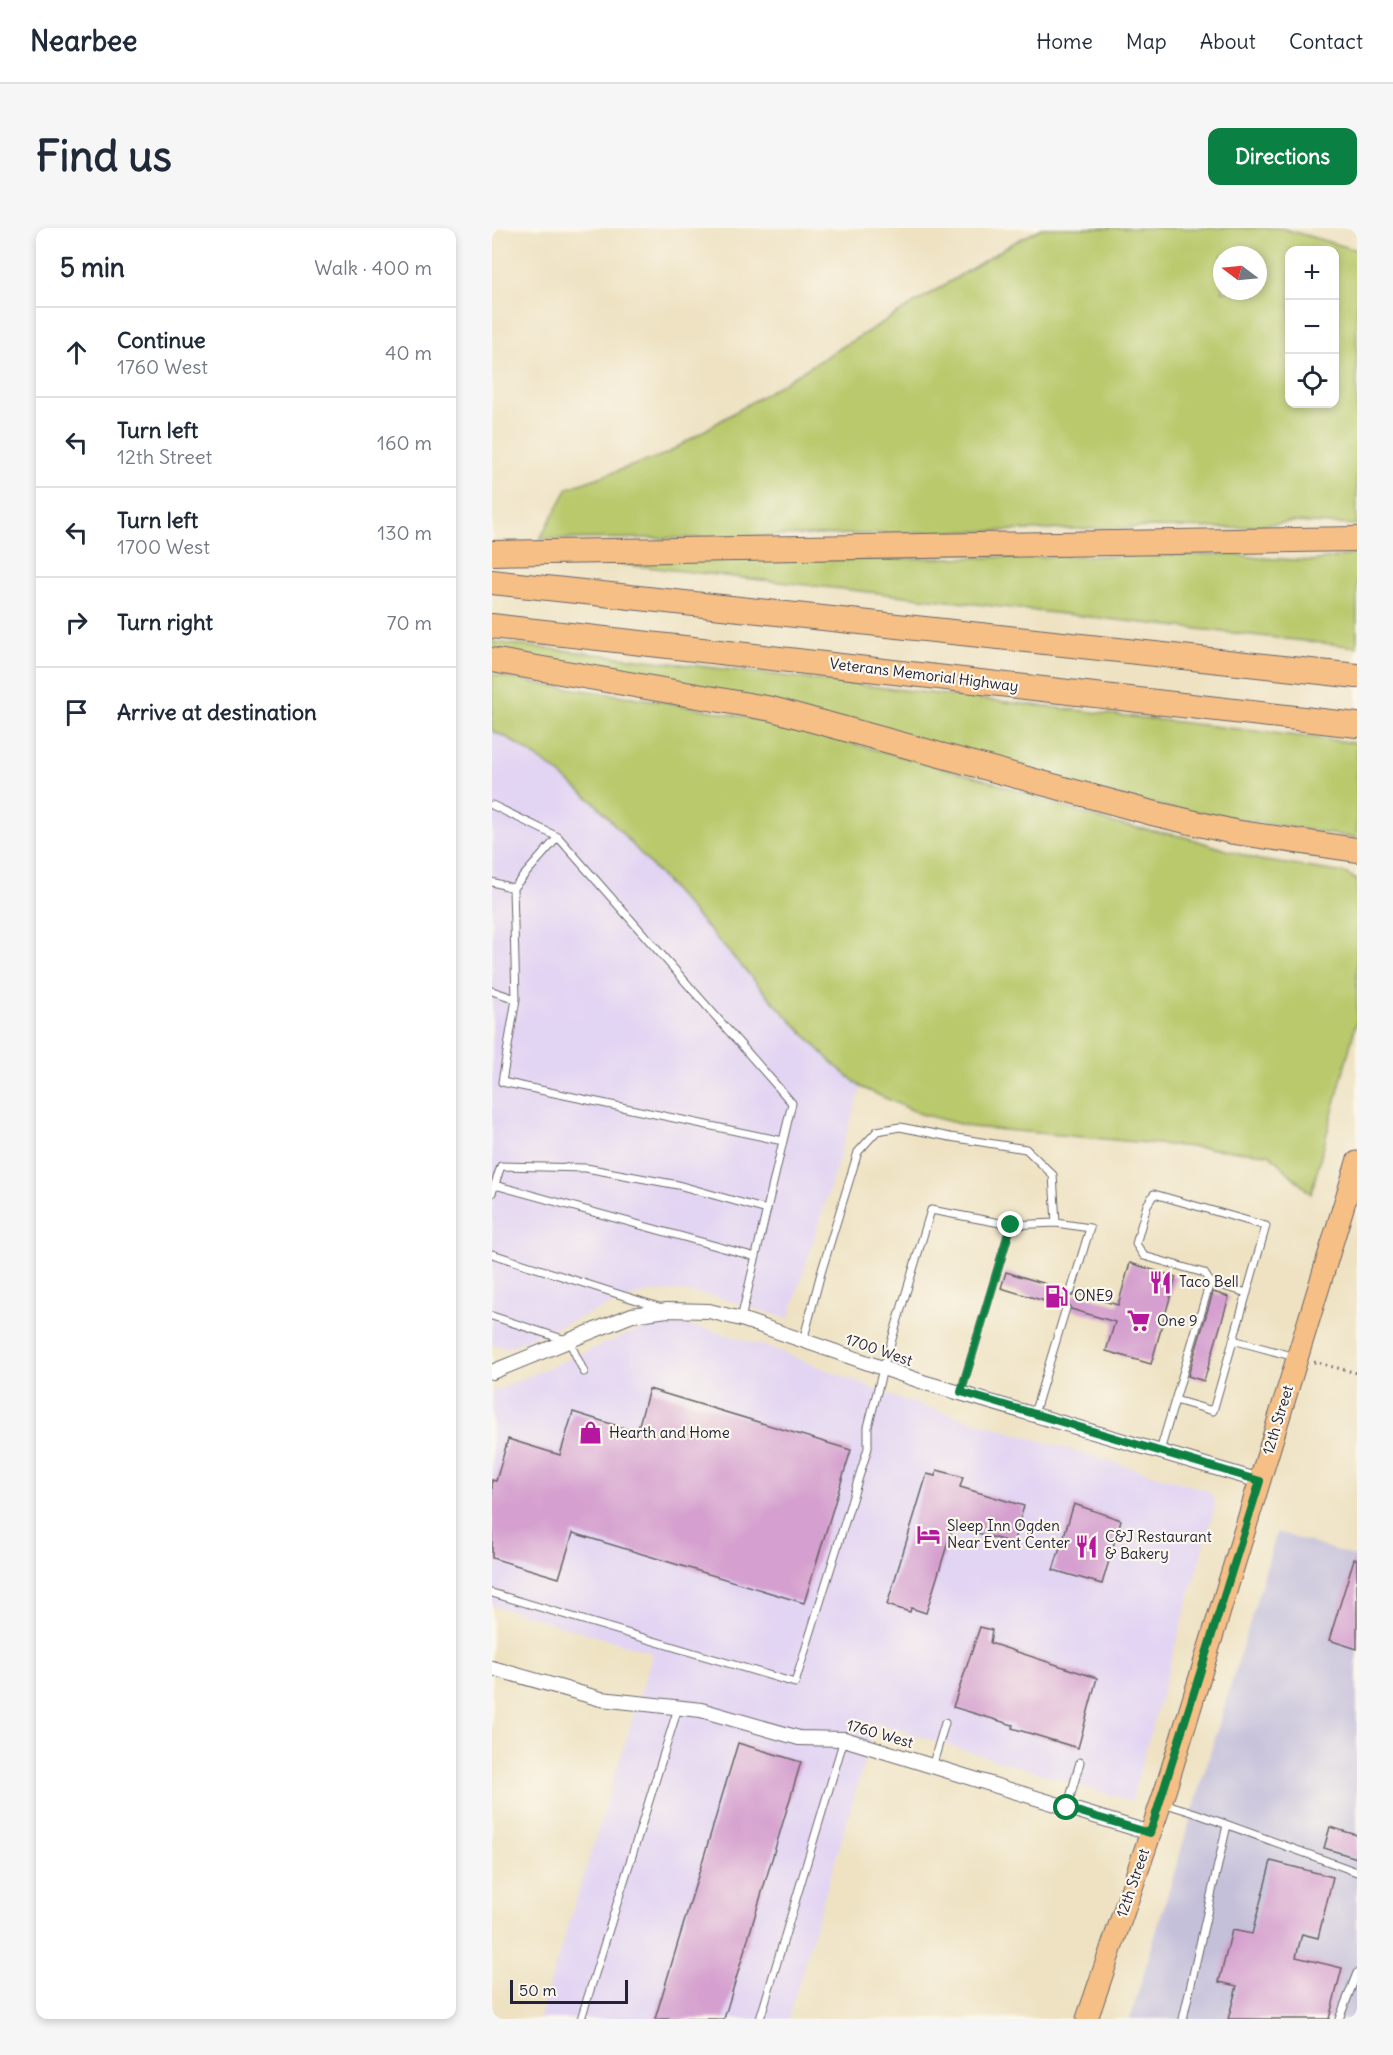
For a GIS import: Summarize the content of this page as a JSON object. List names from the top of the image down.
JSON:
{
  "streets": {
    "highway": ["Veterans Memorial Highway"],
    "main road": ["12th Street"],
    "street": ["1700 West", "1760 West"]
  },
  "crossings": [
    ["1700 West", "12th Street"],
    ["12th Street", "1760 West"]
  ],
  "places": {
    "restaurant": ["Taco Bell", "C&J Restaurant & Bakery"],
    "fuel station": ["ONE9"],
    "supermarket": ["One 9"],
    "shop": ["Hearth and Home"],
    "hotel": ["Sleep Inn Ogden Near Event Center"]
  },
  "scale_bar": "50 m",
  "north": "left",
  "page": {
    "header": "Nearbee",
    "nav": [
      "Home",
      "Map",
      "About",
      "Contact"
    ],
    "buttons": "Directions",
    "title": "Find us",
    "heading": ["5 min", "Walk · 400 m"],
    "map_buttons": ["+", "−"],
    "list": [
      ["Continue", "1760 West", "40 m"],
      ["Turn left", "12th Street", "160 m"],
      ["Turn left", "1700 West", "130 m"],
      ["Turn right", "70 m"],
      "Arrive at destination"
    ],
    "scale": "50 m"
  }
}
